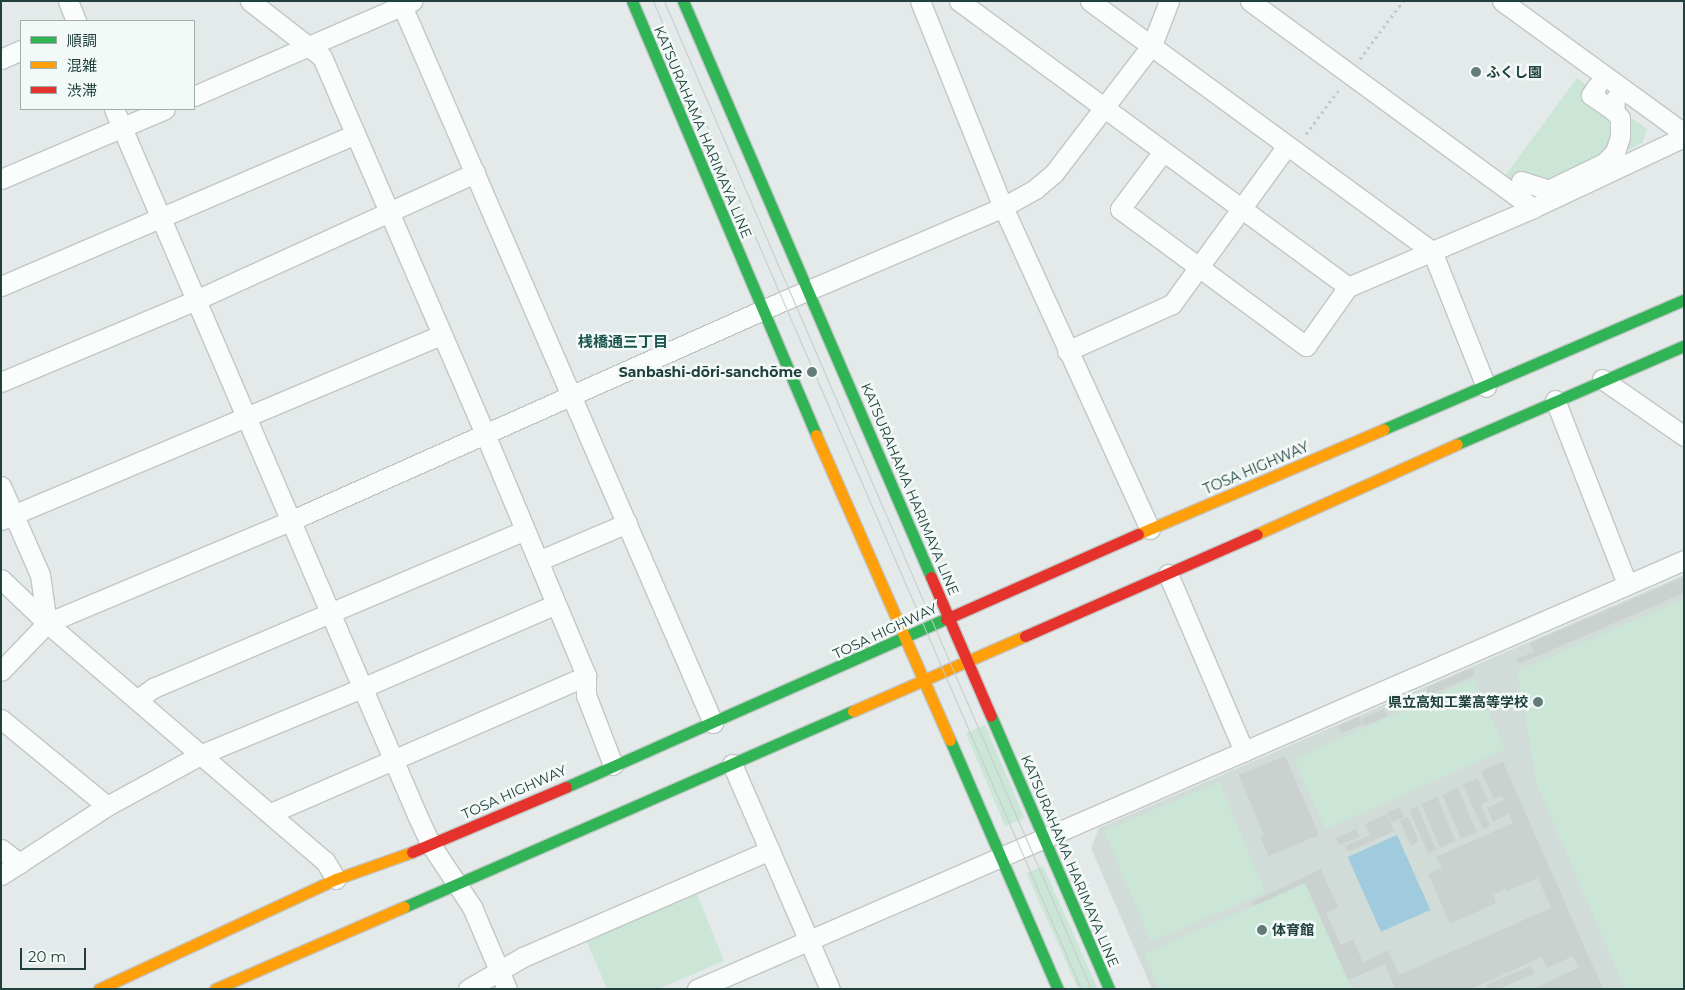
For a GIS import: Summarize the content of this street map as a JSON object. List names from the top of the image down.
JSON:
{
  "streets": {
    "main road": ["KATSURAHAMA HARIMAYA LINE", "TOSA HIGHWAY"]
  },
  "crossings": [
    ["KATSURAHAMA HARIMAYA LINE", "TOSA HIGHWAY"]
  ],
  "districts": ["桟橋通三丁目"],
  "places": [
    "ふくし園",
    "Sanbashi-dōri-sanchōme",
    "県立高知工業高等学校",
    "体育館"
  ],
  "legend": ["順調", "混雑", "渋滞"],
  "scale_bar": "20 m"
}
